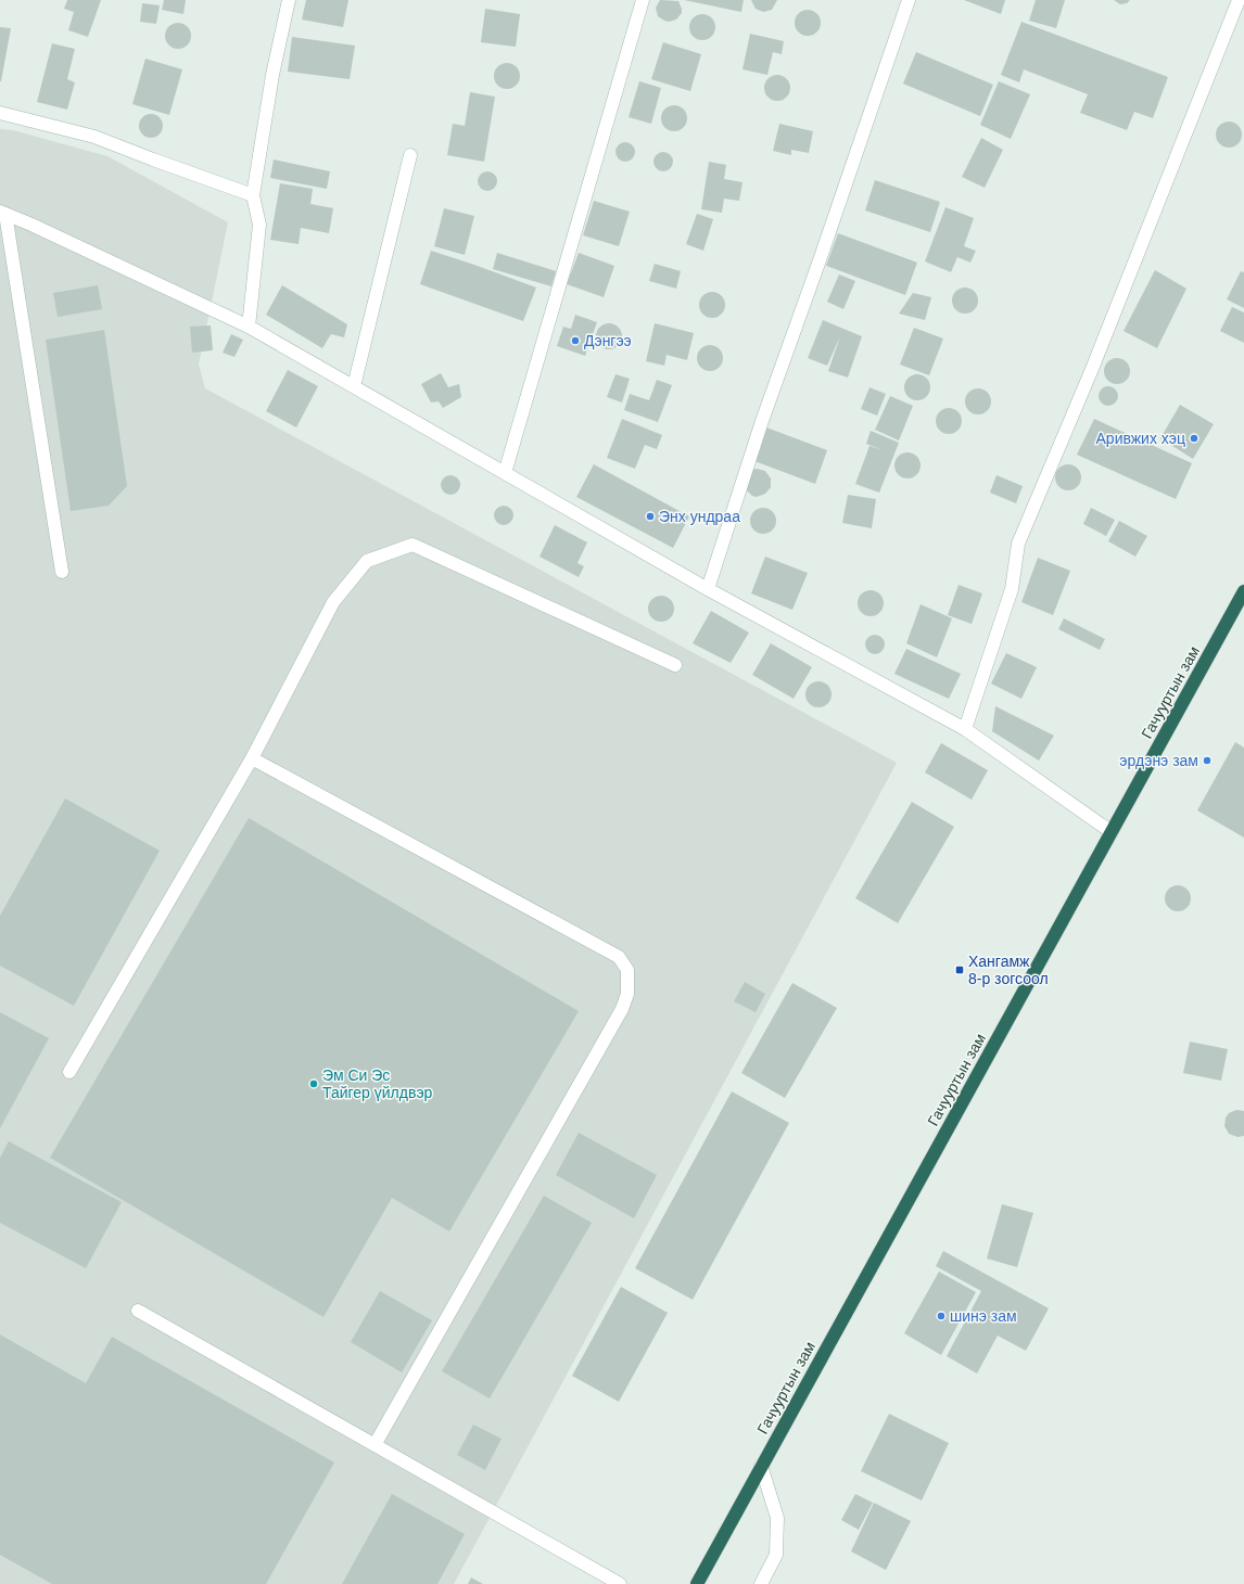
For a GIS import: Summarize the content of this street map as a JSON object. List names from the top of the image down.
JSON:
{
  "streets": {
    "highway": ["Гачууртын зам"]
  },
  "places": {
    "other": [
      "Дэнгээ",
      "Аривжих хэц",
      "Энх ундраа",
      "эрдэнэ зам",
      "Эм Си Эс Тайгер үйлдвэр",
      "шинэ зам"
    ],
    "transit": ["Хангамж 8-р зогсоол"]
  }
}
